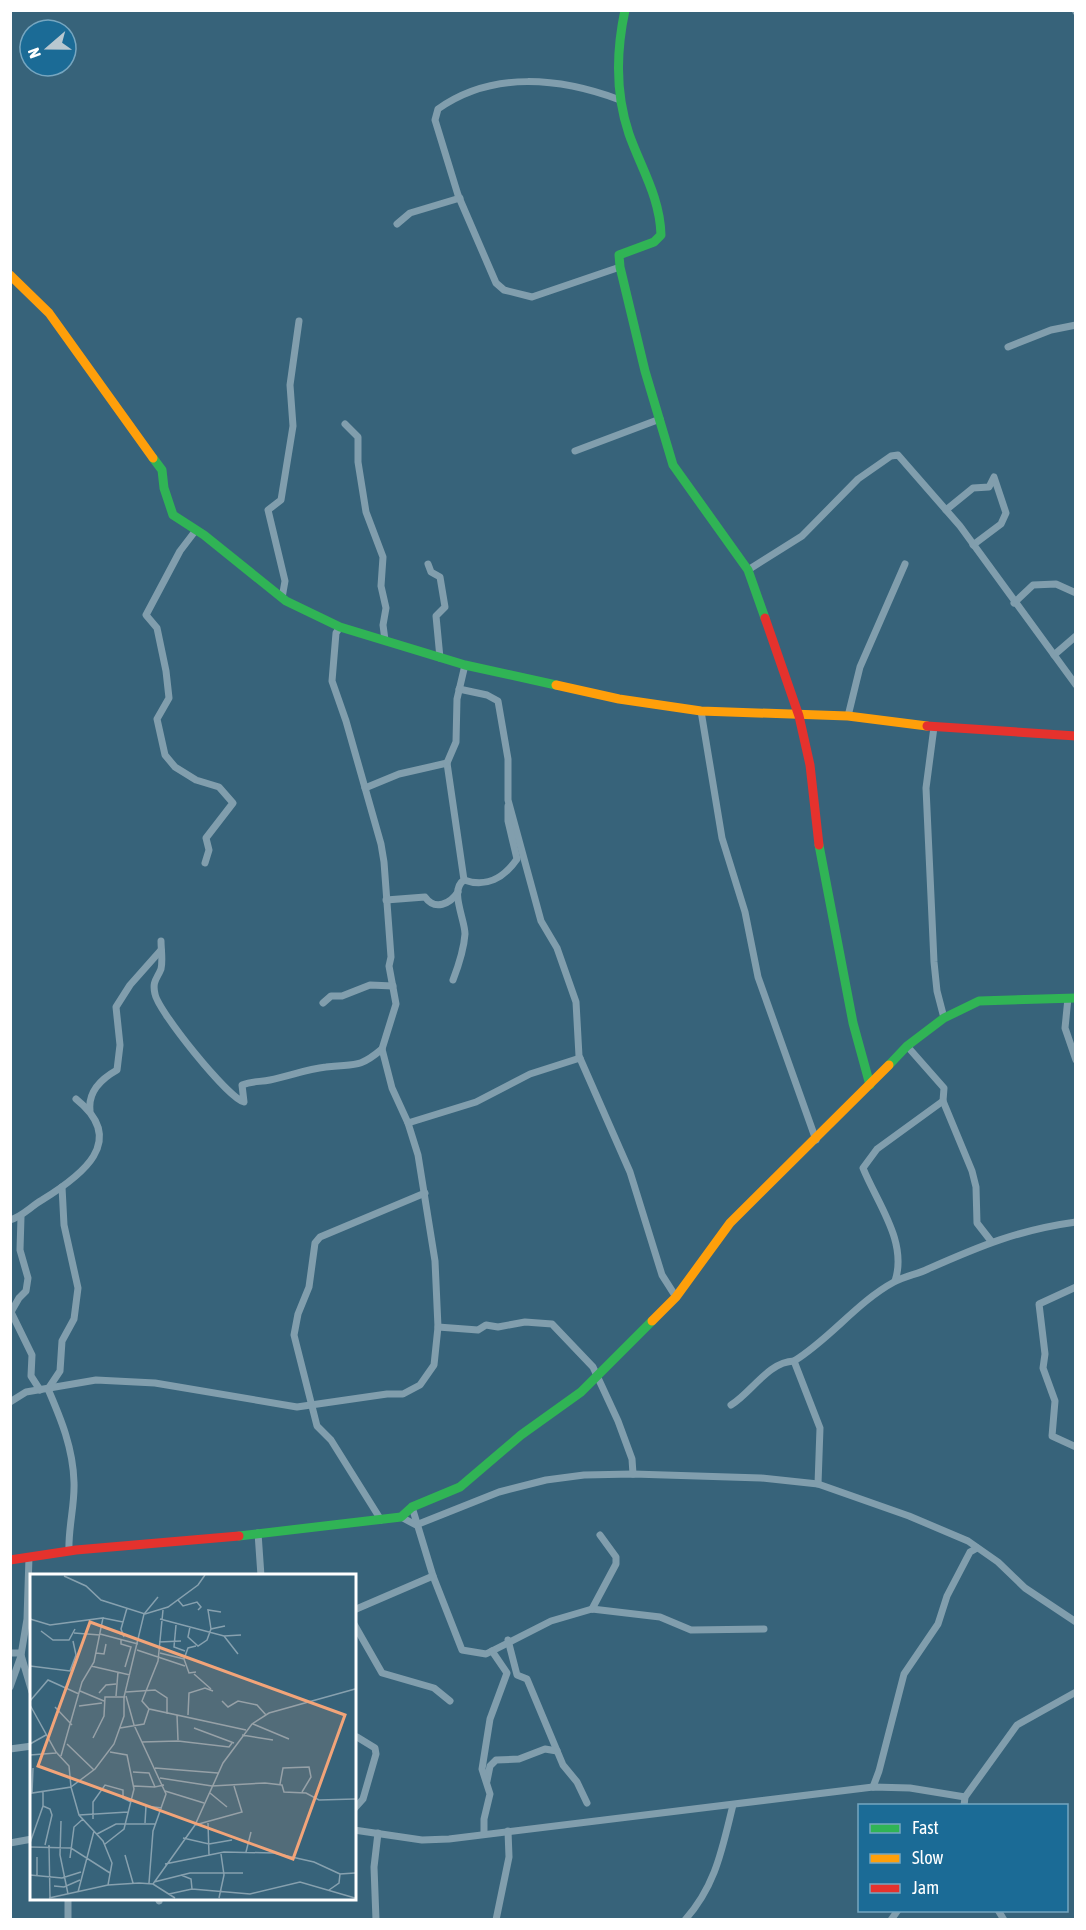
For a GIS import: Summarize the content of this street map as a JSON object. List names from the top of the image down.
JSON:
{
  "legend": ["Fast", "Slow", "Jam"],
  "north": "left"
}
